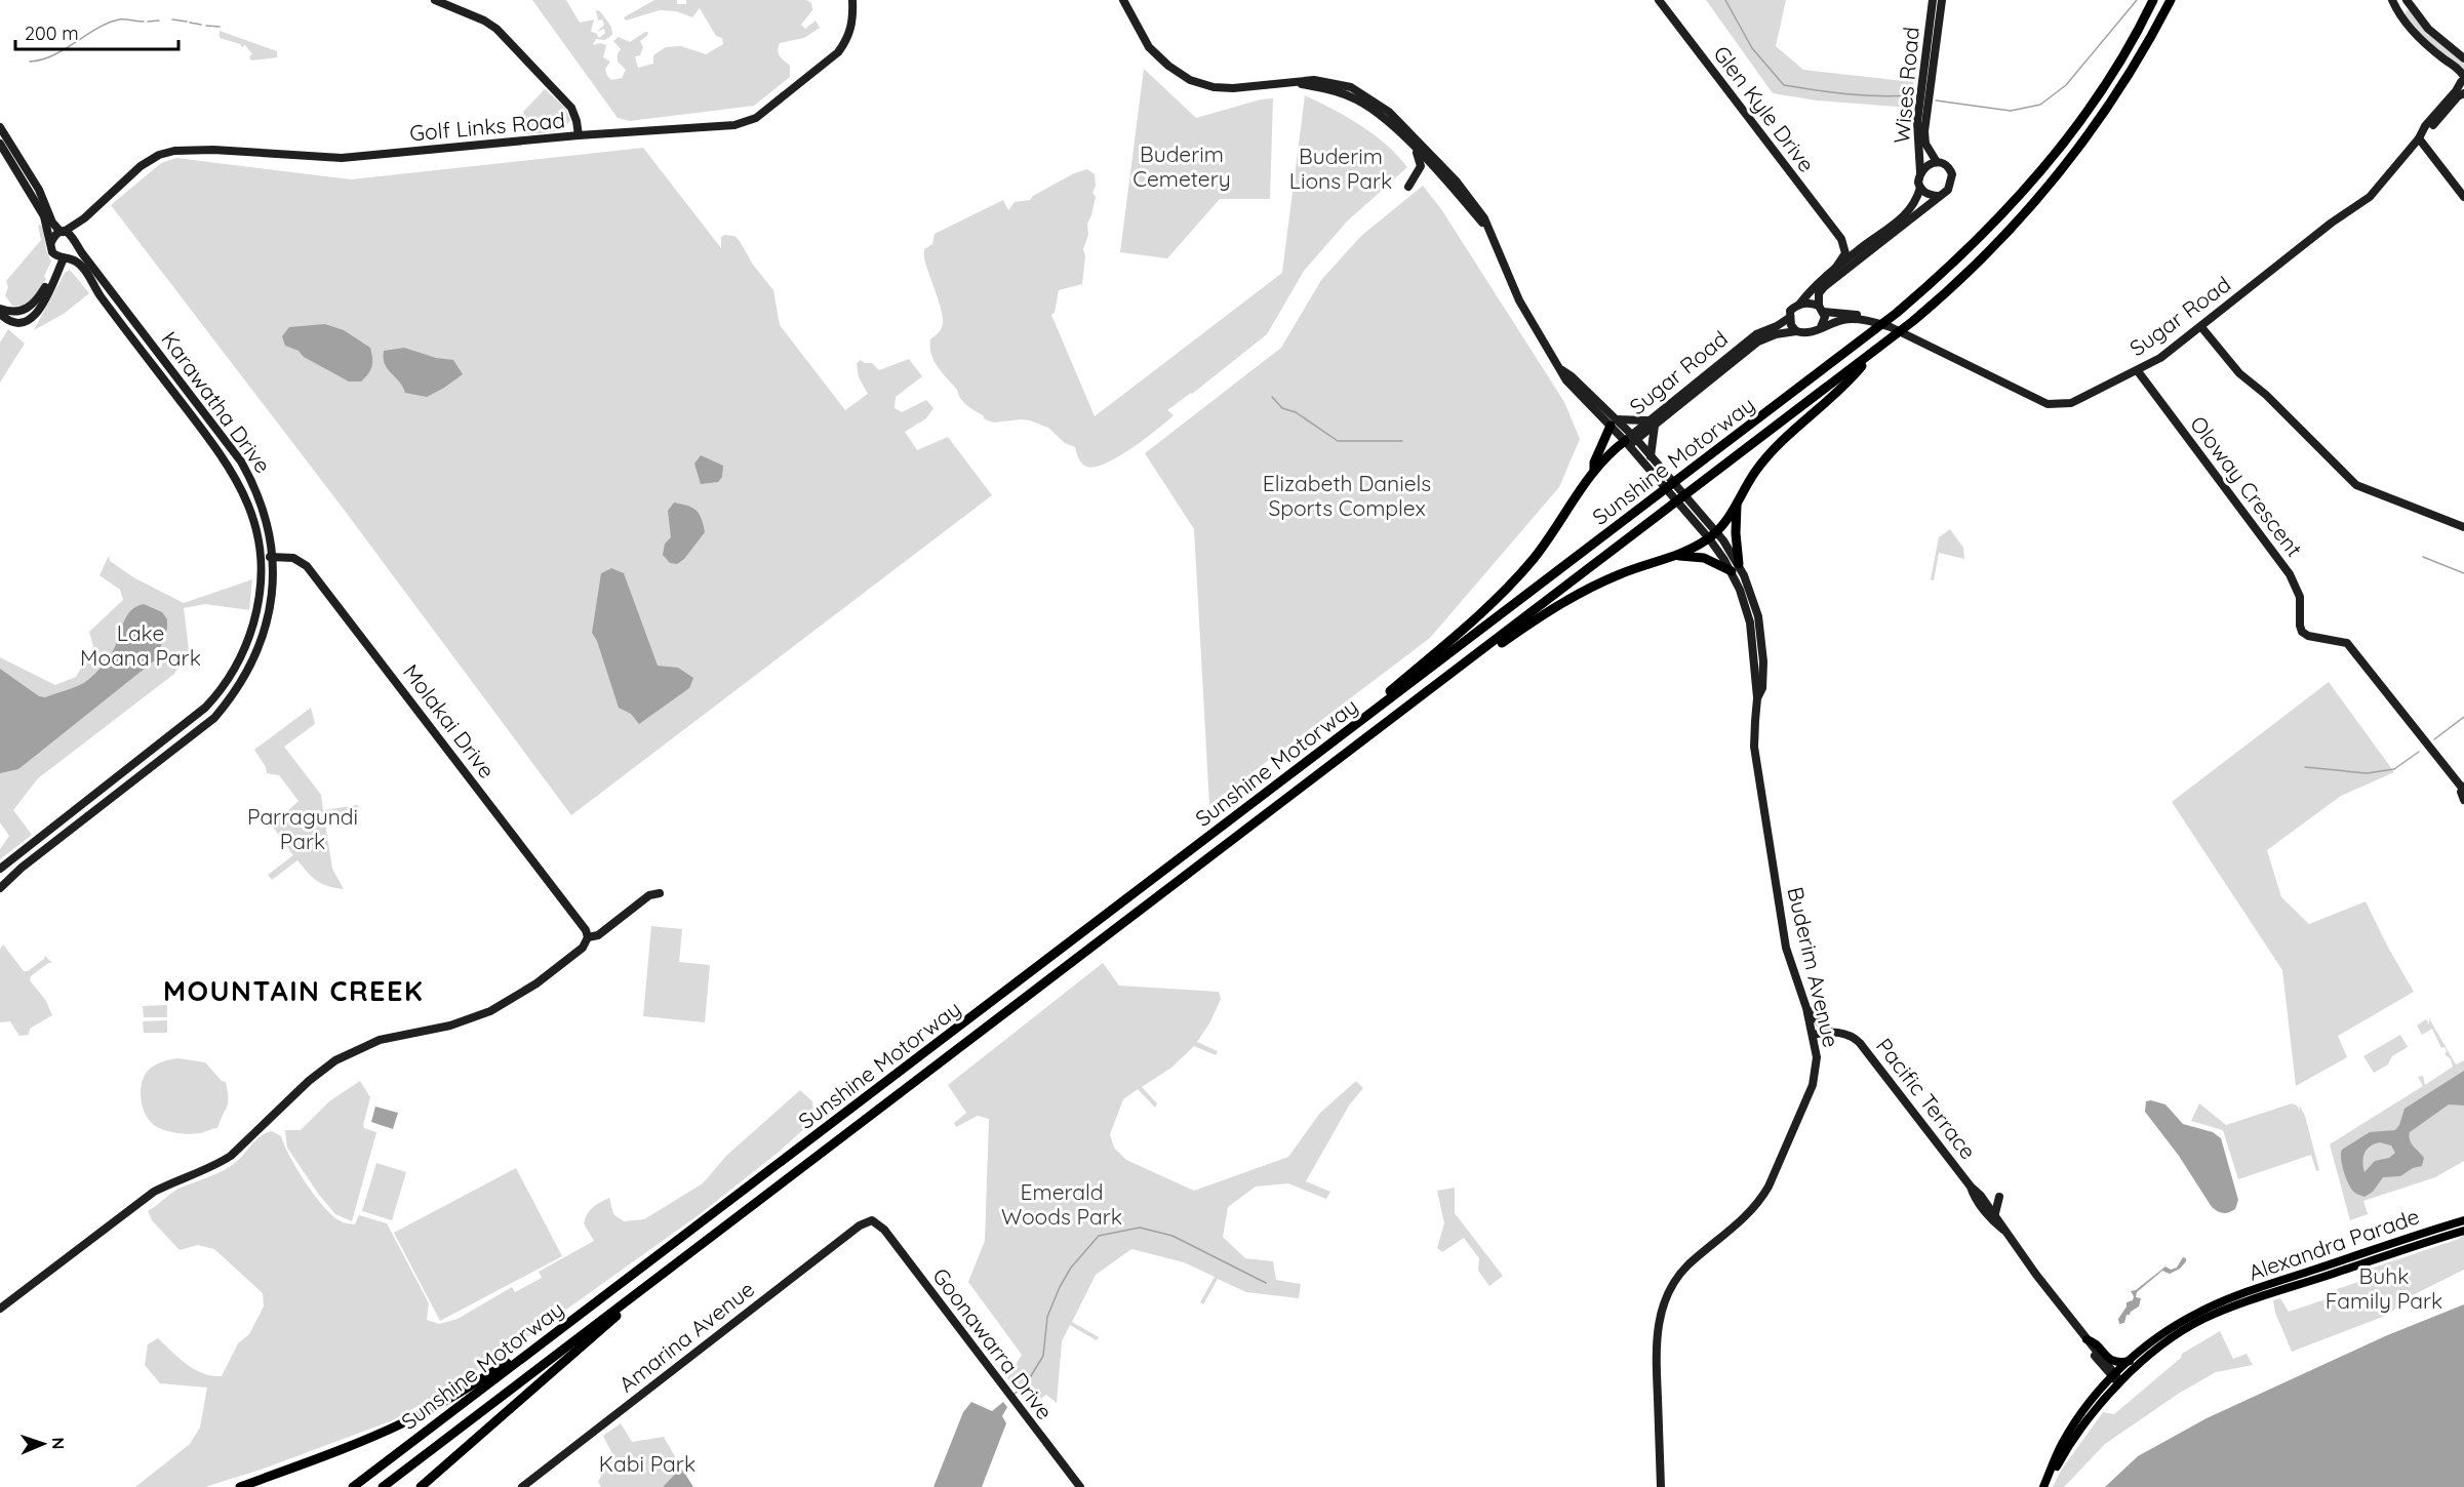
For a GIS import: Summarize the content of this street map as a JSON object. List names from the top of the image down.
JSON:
{
  "streets": {
    "highway": ["Sunshine Motorway"],
    "main road": [
      "Wises Road",
      "Glen Kyle Drive",
      "Golf Links Road",
      "Sugar Road",
      "Karawatha Drive",
      "Oloway Crescent",
      "Molakai Drive",
      "Buderim Avenue",
      "Pacific Terrace",
      "Alexandra Parade",
      "Amarina Avenue",
      "Goonawarra Drive"
    ]
  },
  "crossings": [
    ["Golf Links Road", "Karawatha Drive"],
    ["Sugar Road", "Oloway Crescent"],
    ["Karawatha Drive", "Molakai Drive"],
    ["Buderim Avenue", "Pacific Terrace"],
    ["Pacific Terrace", "Alexandra Parade"],
    ["Amarina Avenue", "Goonawarra Drive"]
  ],
  "districts": ["MOUNTAIN CREEK"],
  "parks": [
    "Buderim Cemetery",
    "Buderim Lions Park",
    "Elizabeth Daniels Sports Complex",
    "Lake Moana Park",
    "Parragundi Park",
    "Emerald Woods Park",
    "Buhk Family Park",
    "Kabi Park"
  ],
  "scale_bar": "200 m",
  "north": "right"
}
